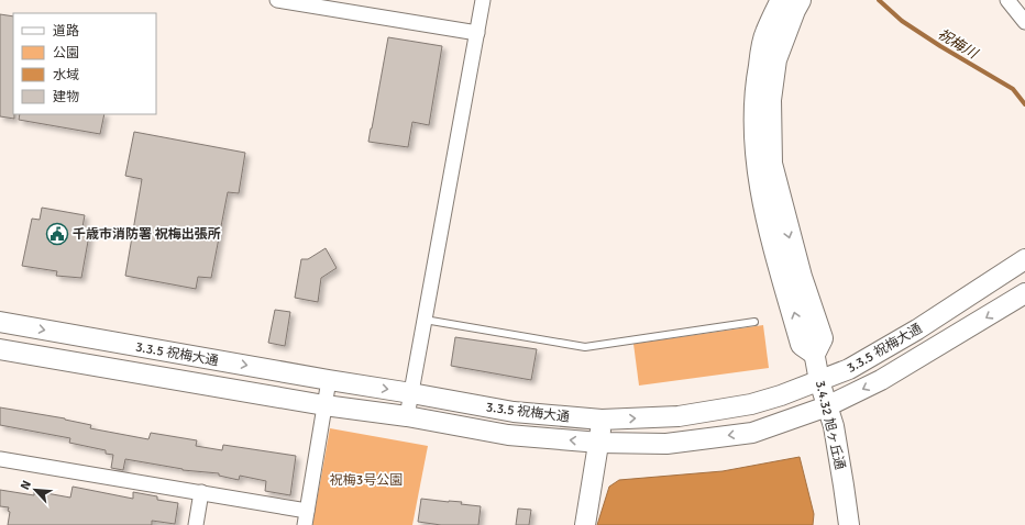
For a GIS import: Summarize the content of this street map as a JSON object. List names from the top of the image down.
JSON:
{
  "streets": {
    "street": ["3.3.5 祝梅大通", "3.4.32 旭ヶ丘通"]
  },
  "crossings": [
    ["3.3.5 祝梅大通", "3.4.32 旭ヶ丘通"]
  ],
  "water": ["祝梅川"],
  "parks": ["祝梅3号公園"],
  "places": {
    "public building": ["千歳市消防署 祝梅出張所"]
  },
  "legend": [
    "道路",
    "公園",
    "水域",
    "建物"
  ],
  "north": "top left"
}
